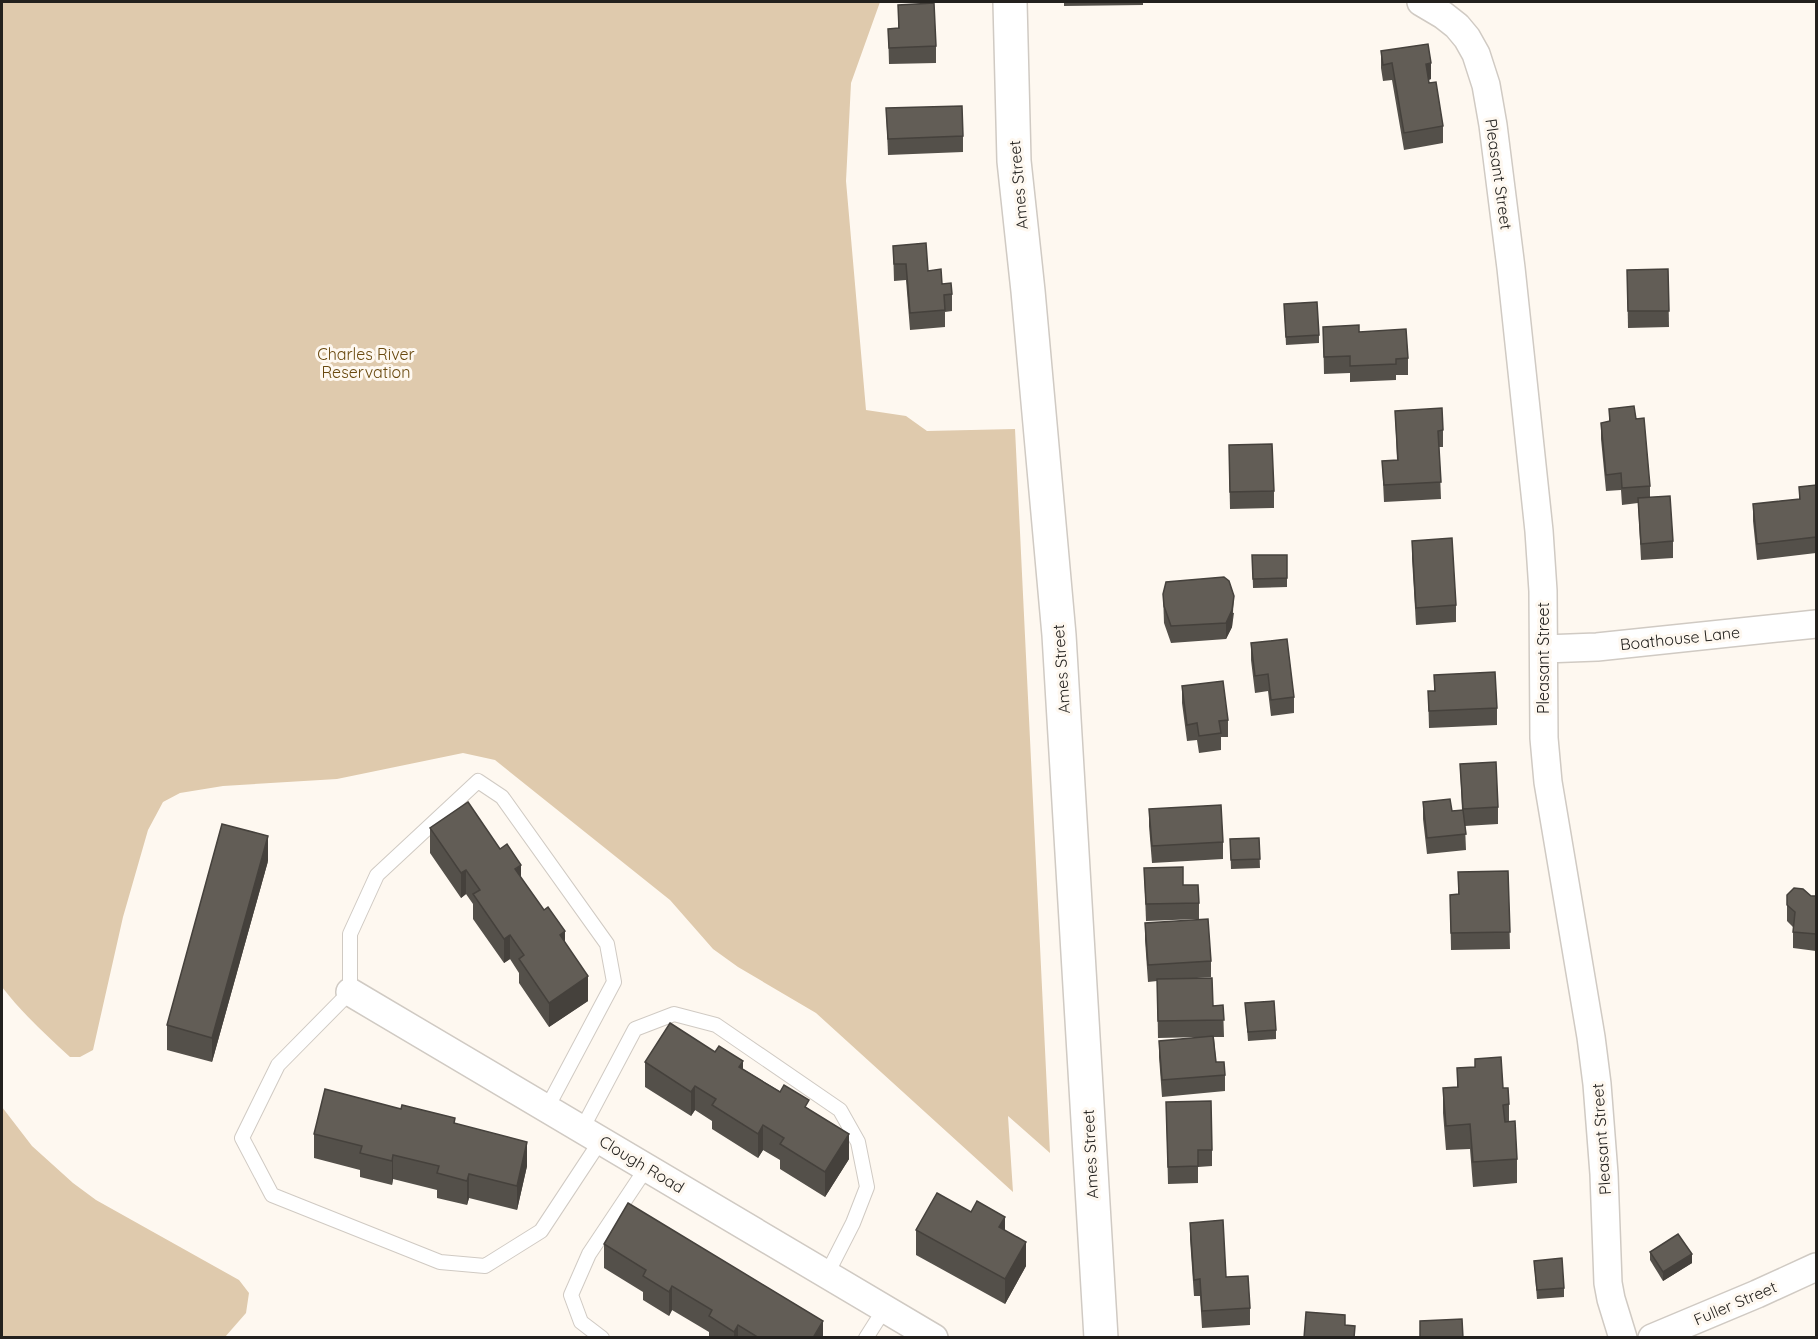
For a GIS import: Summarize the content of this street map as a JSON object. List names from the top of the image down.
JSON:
{
  "streets": {
    "street": [
      "Pleasant Street",
      "Ames Street",
      "Boathouse Lane",
      "Clough Road",
      "Fuller Street"
    ]
  },
  "crossings": [
    ["Pleasant Street", "Boathouse Lane"]
  ],
  "parks": ["Charles River Reservation"]
}
